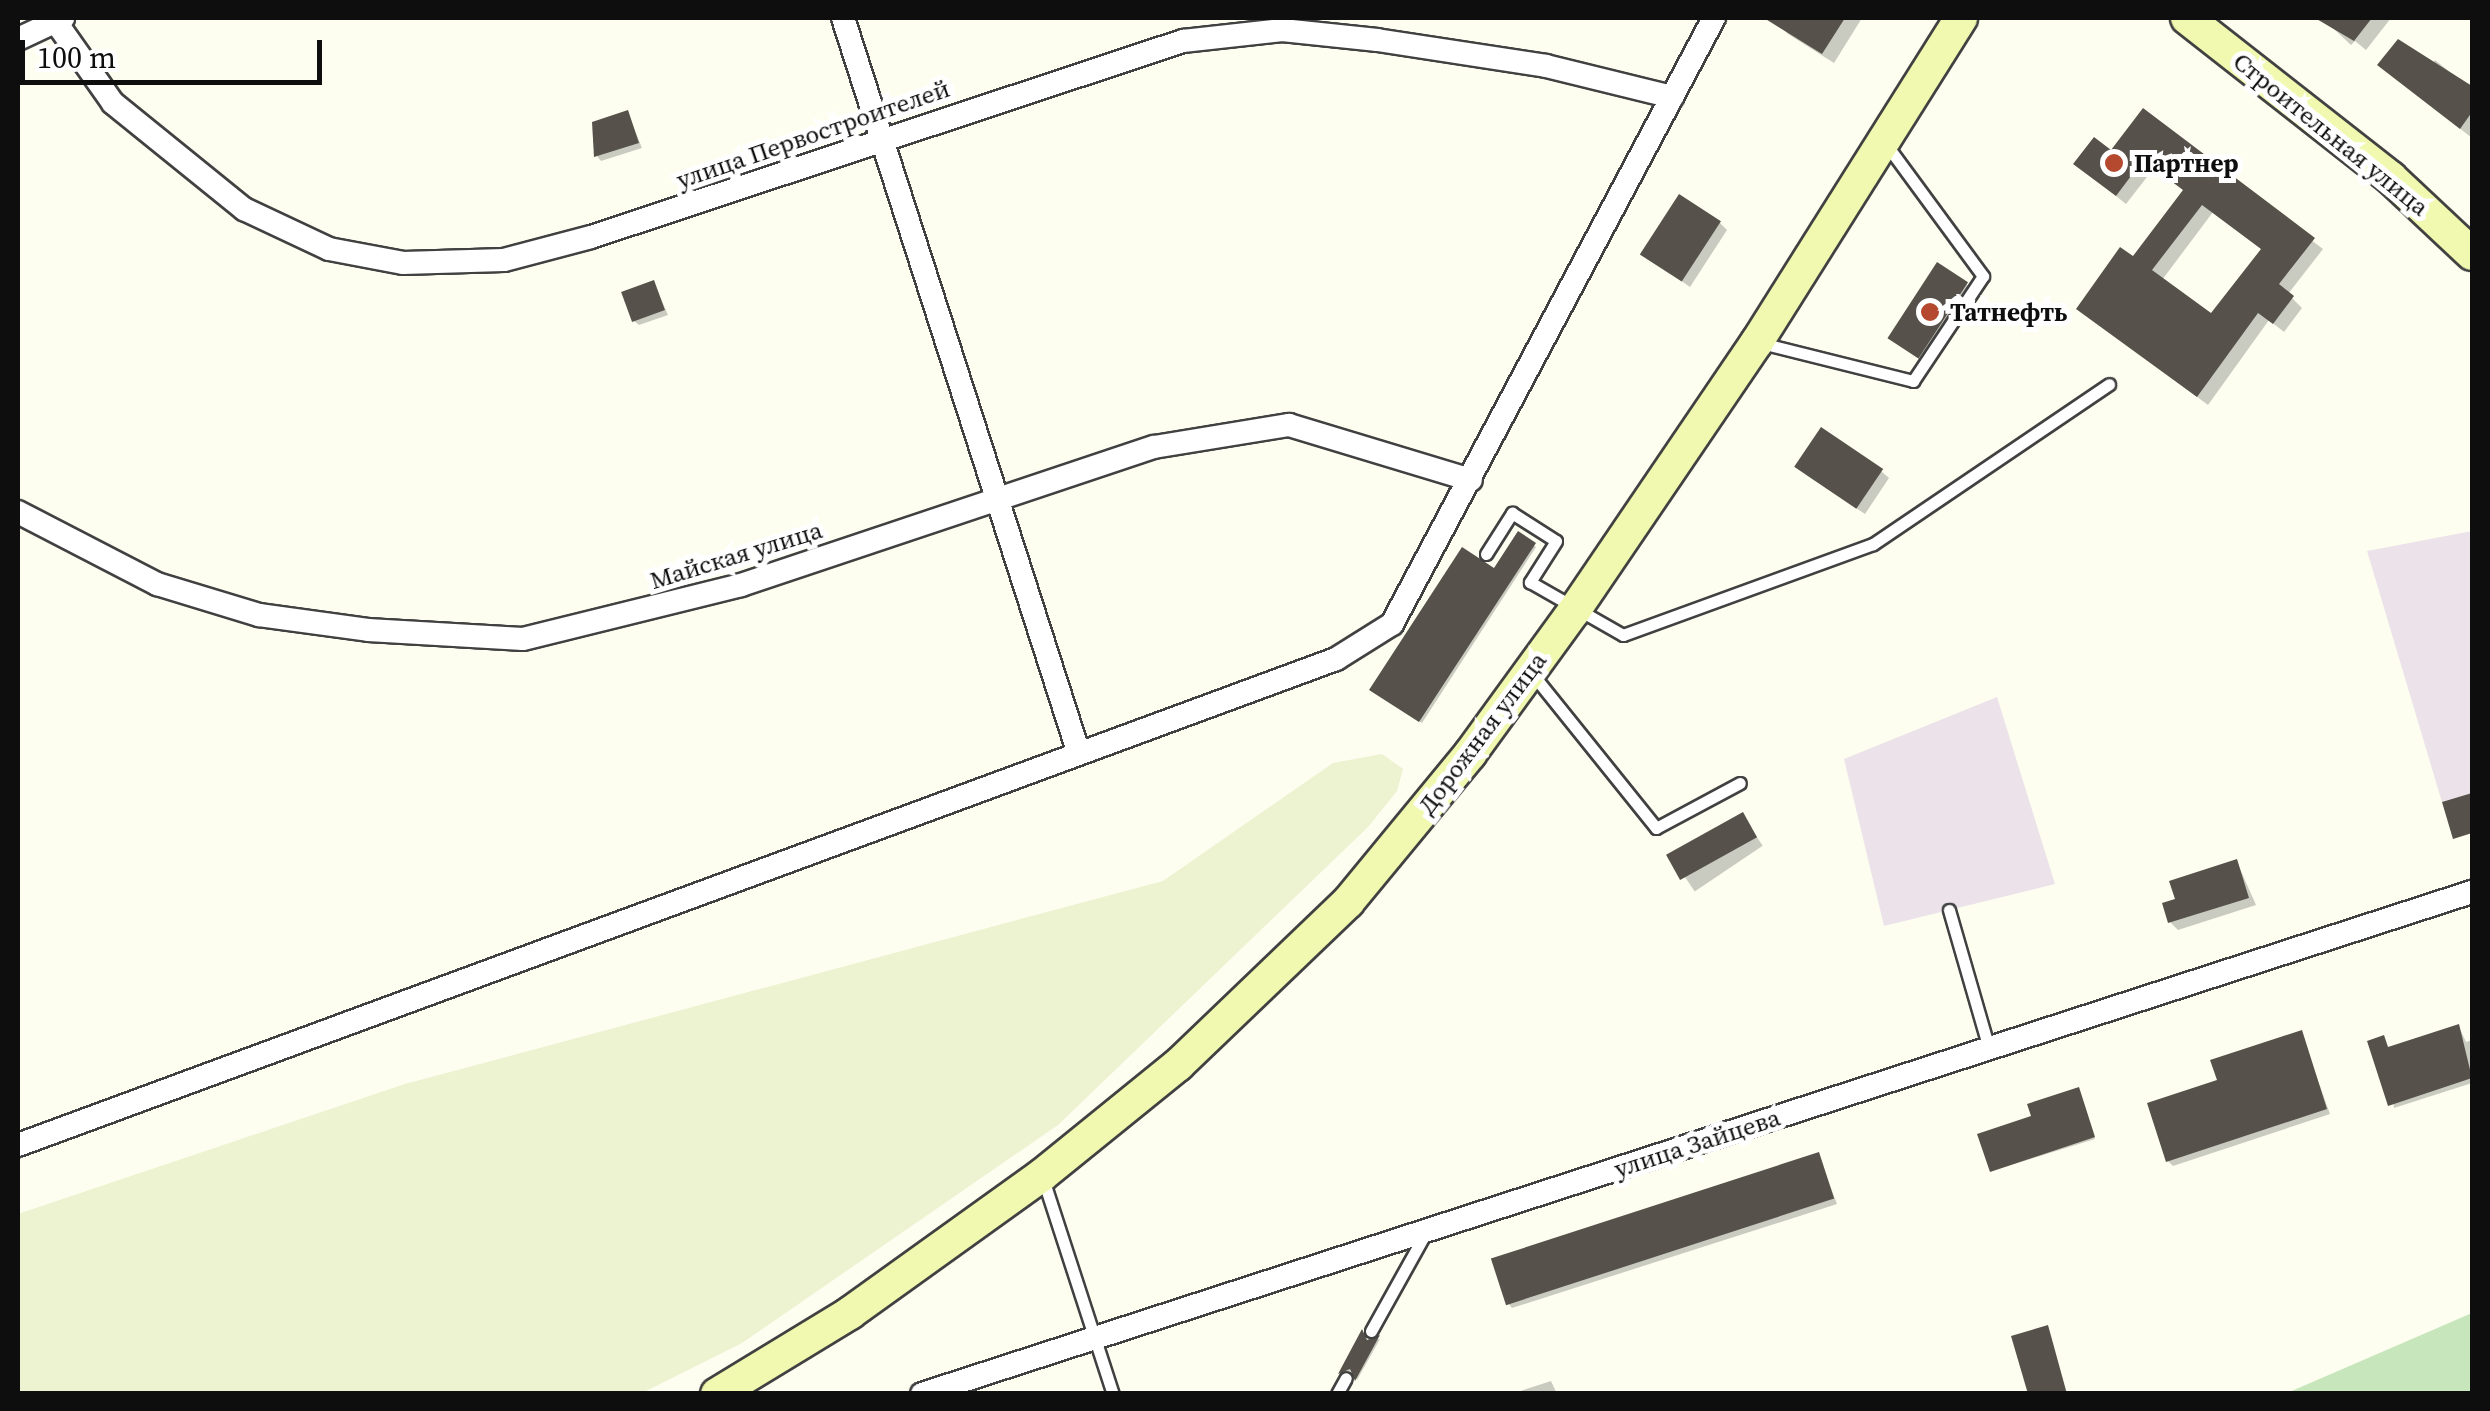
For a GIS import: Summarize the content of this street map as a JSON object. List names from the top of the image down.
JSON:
{
  "streets": {
    "street": [
      "улица Первостроителей",
      "Строительная улица",
      "Майская улица",
      "Дорожная улица",
      "улица Зайцева"
    ]
  },
  "places": ["Партнер", "Татнефть"],
  "scale_bar": "100 m"
}
